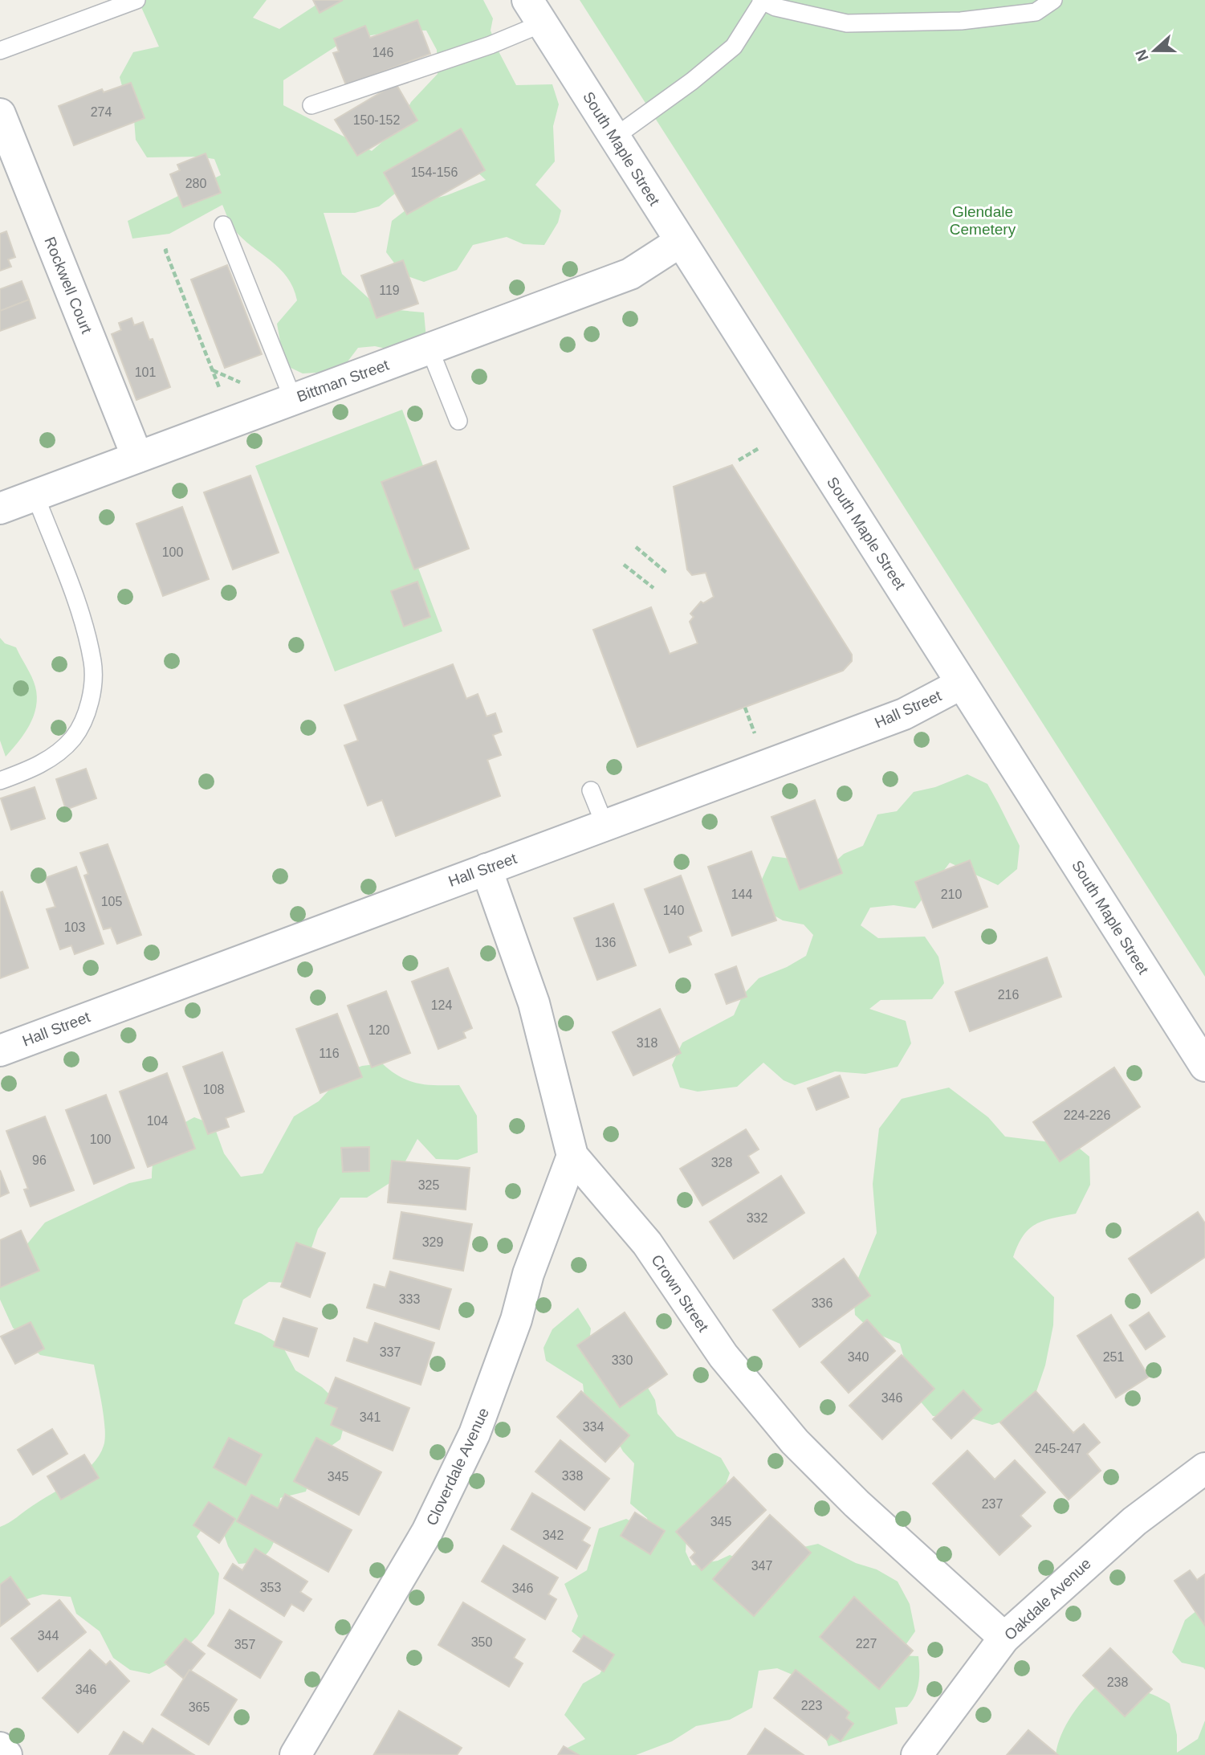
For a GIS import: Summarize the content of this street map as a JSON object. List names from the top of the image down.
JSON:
{
  "streets": {
    "street": [
      "South Maple Street",
      "Rockwell Court",
      "Bittman Street",
      "Hall Street",
      "Crown Street",
      "Cloverdale Avenue",
      "Oakdale Avenue"
    ]
  },
  "crossings": [
    ["South Maple Street", "Bittman Street"],
    ["South Maple Street", "Hall Street"],
    ["Rockwell Court", "Bittman Street"],
    ["Hall Street", "Crown Street"],
    ["Crown Street", "Cloverdale Avenue"],
    ["Crown Street", "Oakdale Avenue"]
  ],
  "parks": ["Glendale Cemetery"],
  "house_numbers": [
    "146",
    "274",
    "150-152",
    "154-156",
    "280",
    "119",
    "101",
    "100",
    "144",
    "210",
    "105",
    "140",
    "103",
    "136",
    "216",
    "124",
    "120",
    "318",
    "116",
    "108",
    "224-226",
    "104",
    "100",
    "96",
    "328",
    "325",
    "332",
    "329",
    "333",
    "336",
    "337",
    "340",
    "251",
    "330",
    "346",
    "341",
    "334",
    "245-247",
    "338",
    "345",
    "237",
    "345",
    "342",
    "347",
    "353",
    "346",
    "344",
    "350",
    "227",
    "357",
    "238",
    "346",
    "223",
    "365"
  ],
  "north": "left"
}
